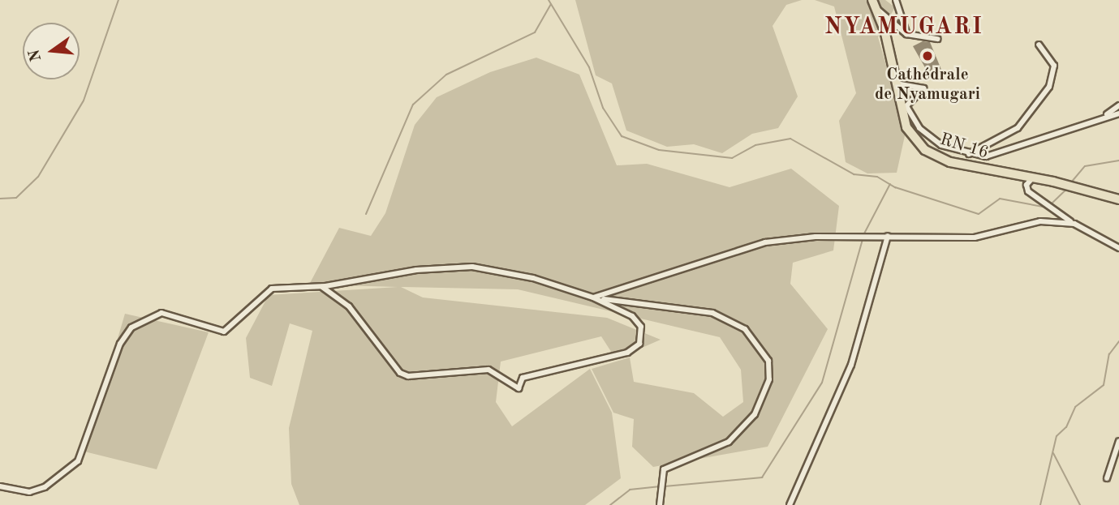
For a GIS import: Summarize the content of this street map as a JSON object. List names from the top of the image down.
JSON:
{
  "streets": {
    "main road": ["RN 16"]
  },
  "districts": ["NYAMUGARI"],
  "places": ["Cathédrale de Nyamugari"],
  "north": "left"
}
